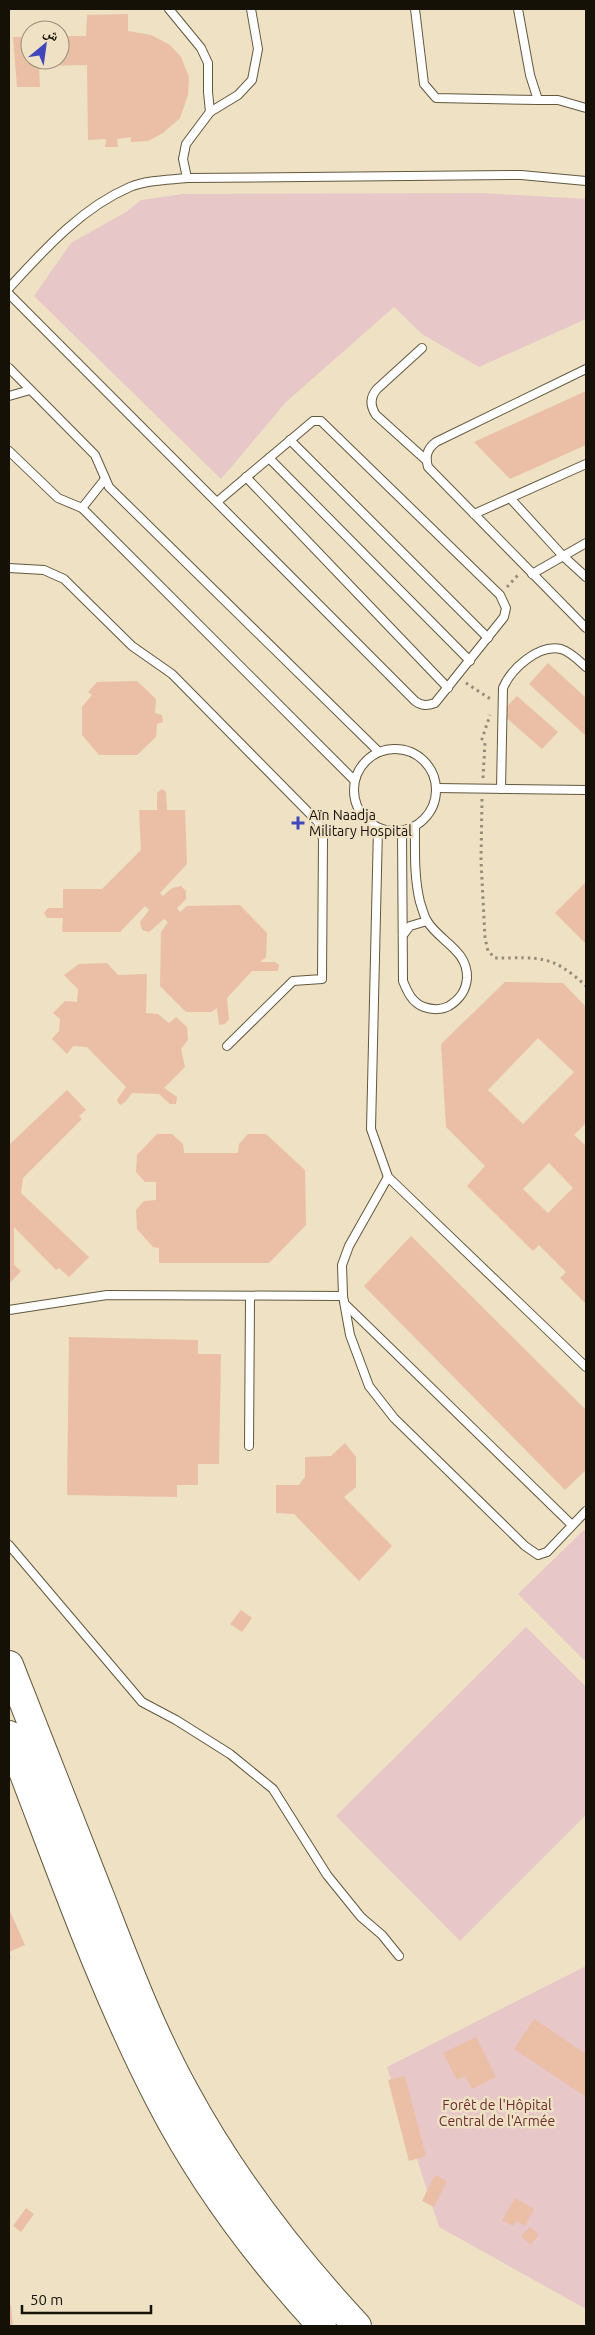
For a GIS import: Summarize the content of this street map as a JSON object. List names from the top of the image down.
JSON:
{
  "parks": ["Forêt de l'Hôpital Central de l'Armée"],
  "places": {
    "health": ["Aïn Naadja Military Hospital"]
  },
  "scale_bar": "50 m",
  "north": "top right"
}
